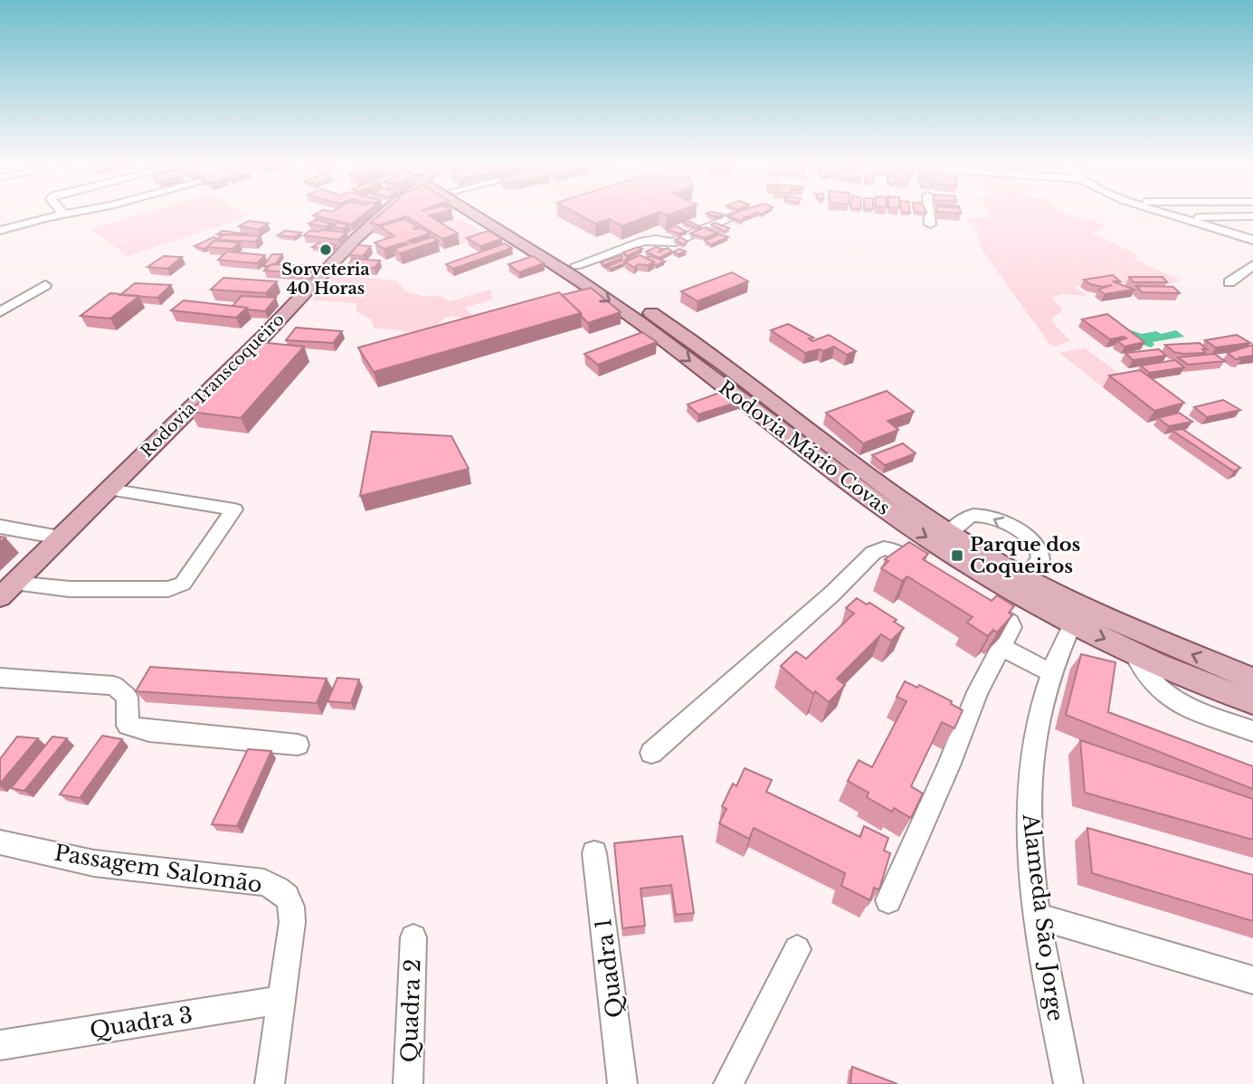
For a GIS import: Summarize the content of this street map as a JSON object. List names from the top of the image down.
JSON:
{
  "streets": {
    "main road": ["Rodovia Transcoqueiro", "Rodovia Mário Covas"],
    "street": [
      "Passagem Salomão",
      "Alameda São Jorge",
      "Quadra 1",
      "Quadra 2",
      "Quadra 3"
    ]
  },
  "crossings": [
    ["Rodovia Mário Covas", "Alameda São Jorge"],
    ["Passagem Salomão", "Quadra 3"]
  ],
  "places": {
    "other": ["Sorveteria 40 Horas"],
    "transit": ["Parque dos Coqueiros"]
  }
}
